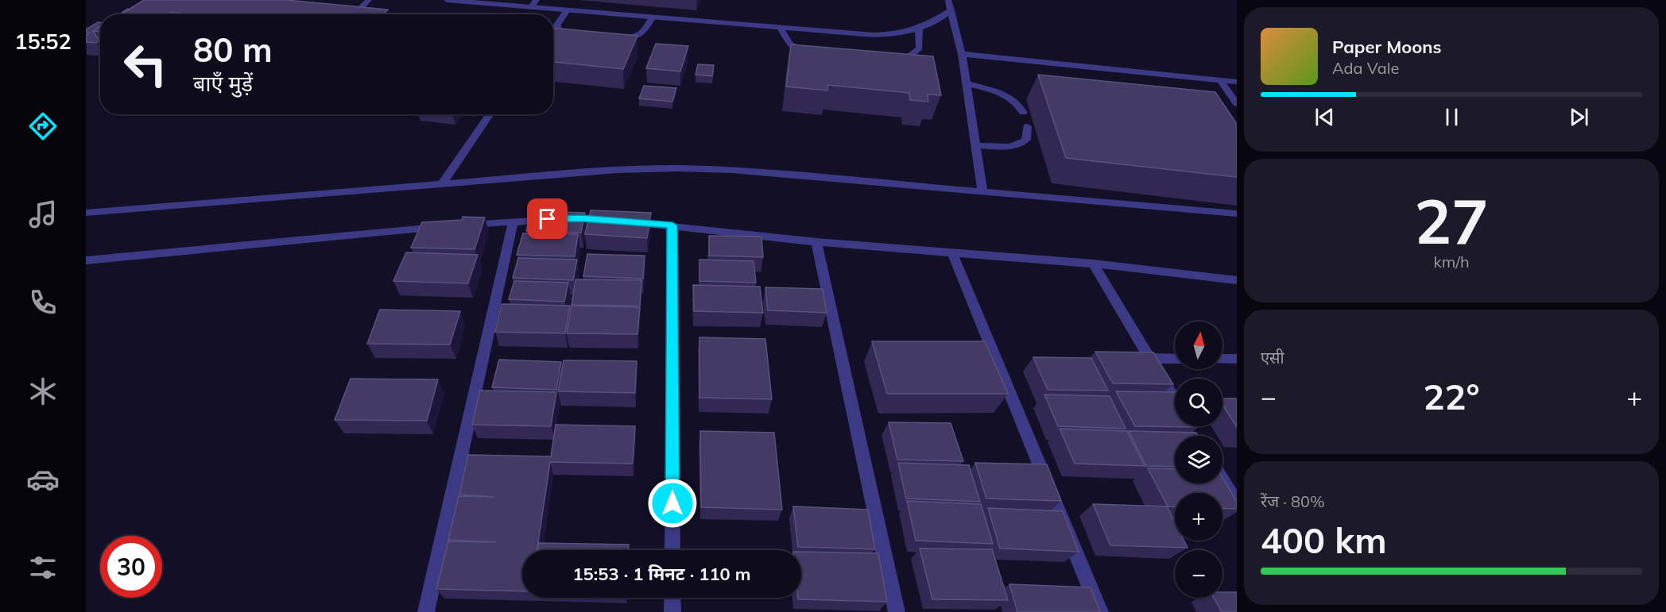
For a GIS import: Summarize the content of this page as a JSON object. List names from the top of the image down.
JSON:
{
  "north": "top",
  "page": {
    "tabs": "15:52",
    "turn": ["80 m", "बाएँ मुड़ें"],
    "song": ["Paper Moons", "Ada Vale"],
    "tile": [
      ["27", "km/h"],
      "एसी",
      ["रेंज · 80%", "400 km"]
    ],
    "map_buttons": ["+", "−"],
    "heat": ["−", "22°", "+"],
    "limit": "30",
    "trip": "15:53 · 1 मिनट · 110 m"
  }
}
